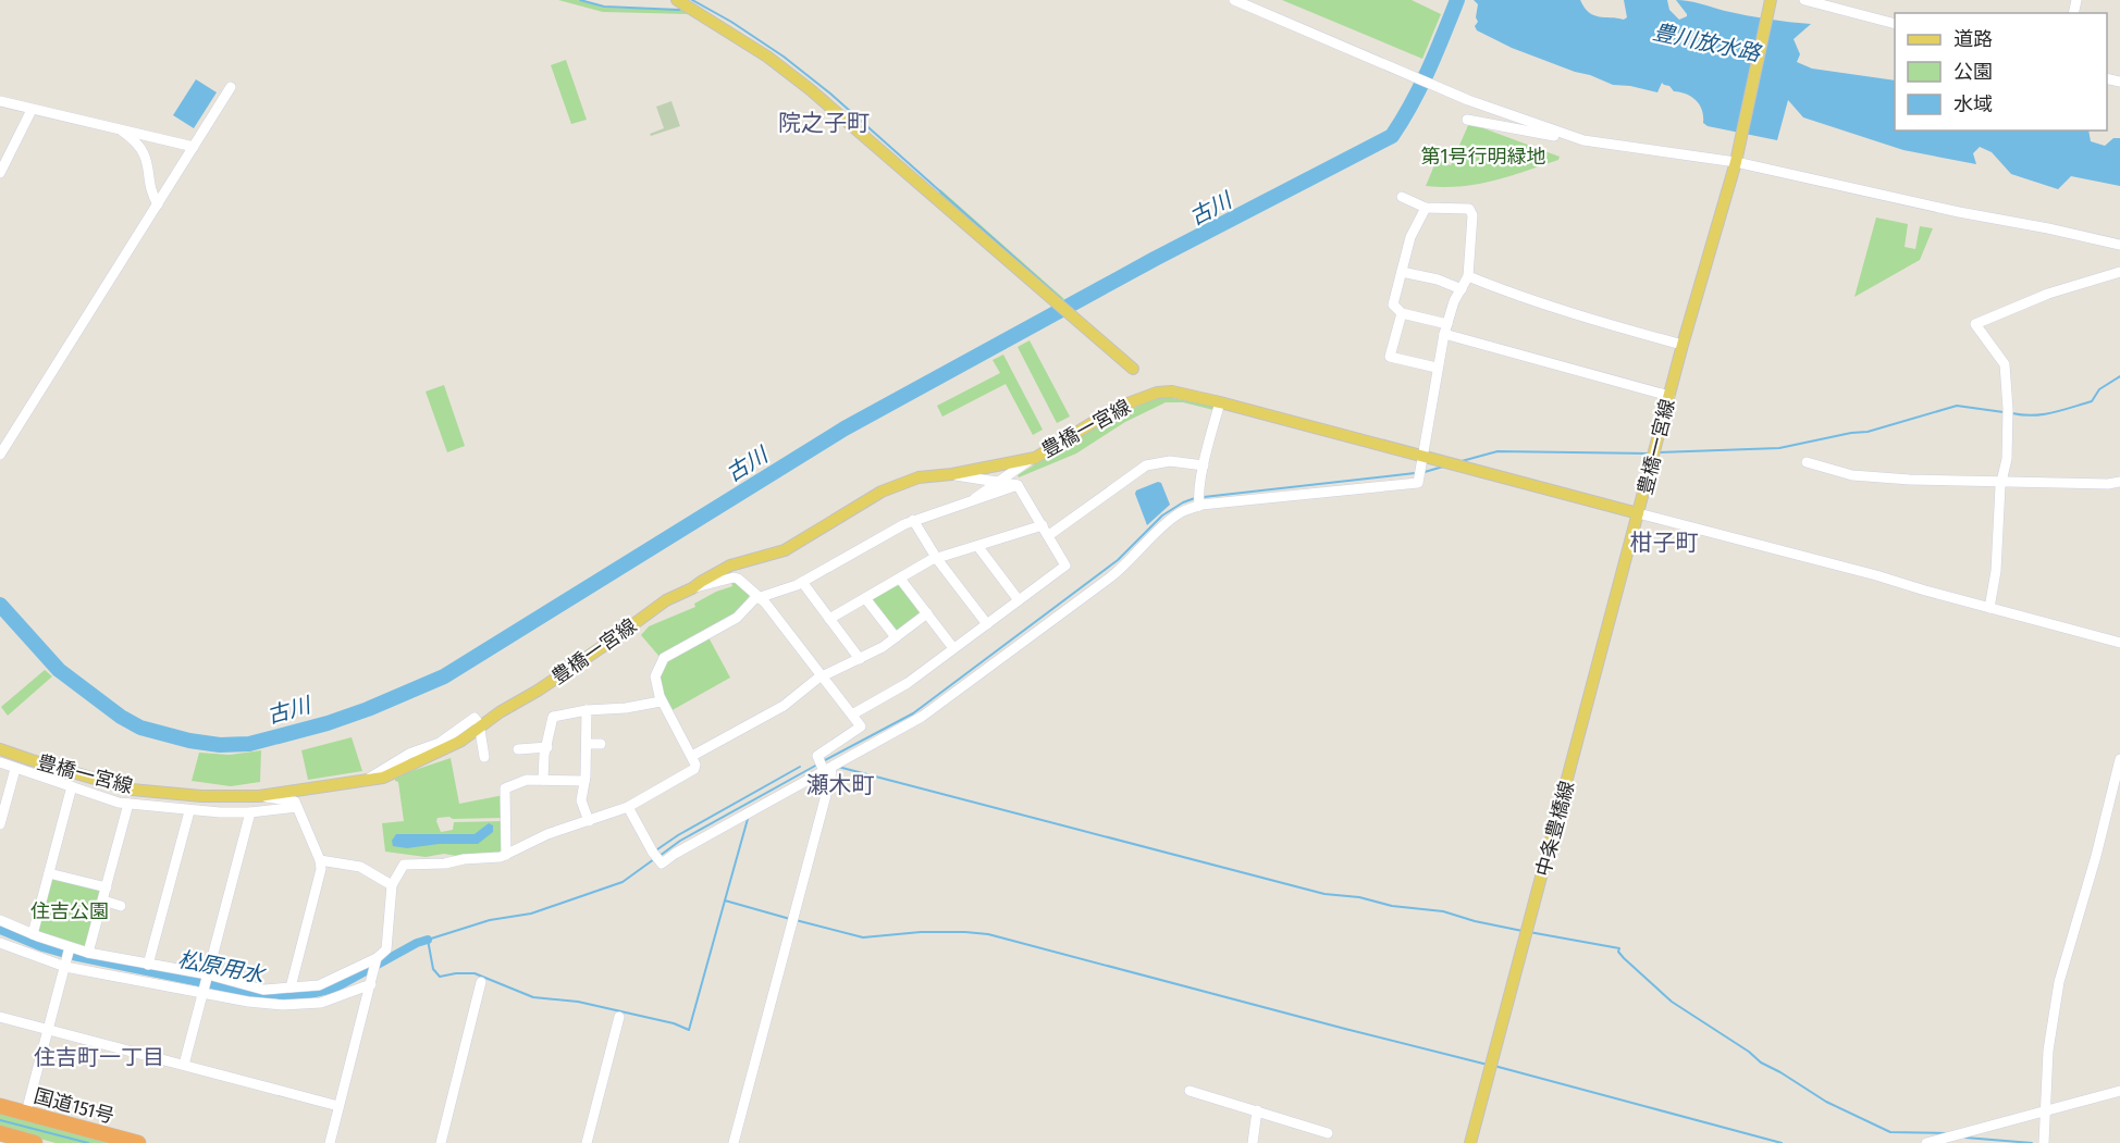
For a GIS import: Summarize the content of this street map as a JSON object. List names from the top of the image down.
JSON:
{
  "streets": {
    "highway": ["国道151号"],
    "main road": ["豊橋一宮線", "中条豊橋線"]
  },
  "crossings": [
    ["豊橋一宮線", "中条豊橋線"]
  ],
  "districts": [
    "院之子町",
    "柑子町",
    "瀬木町",
    "住吉町一丁目"
  ],
  "water": ["豊川放水路", "古川", "松原用水"],
  "parks": ["第1号行明緑地", "住吉公園"],
  "legend": ["道路", "公園", "水域"]
}
